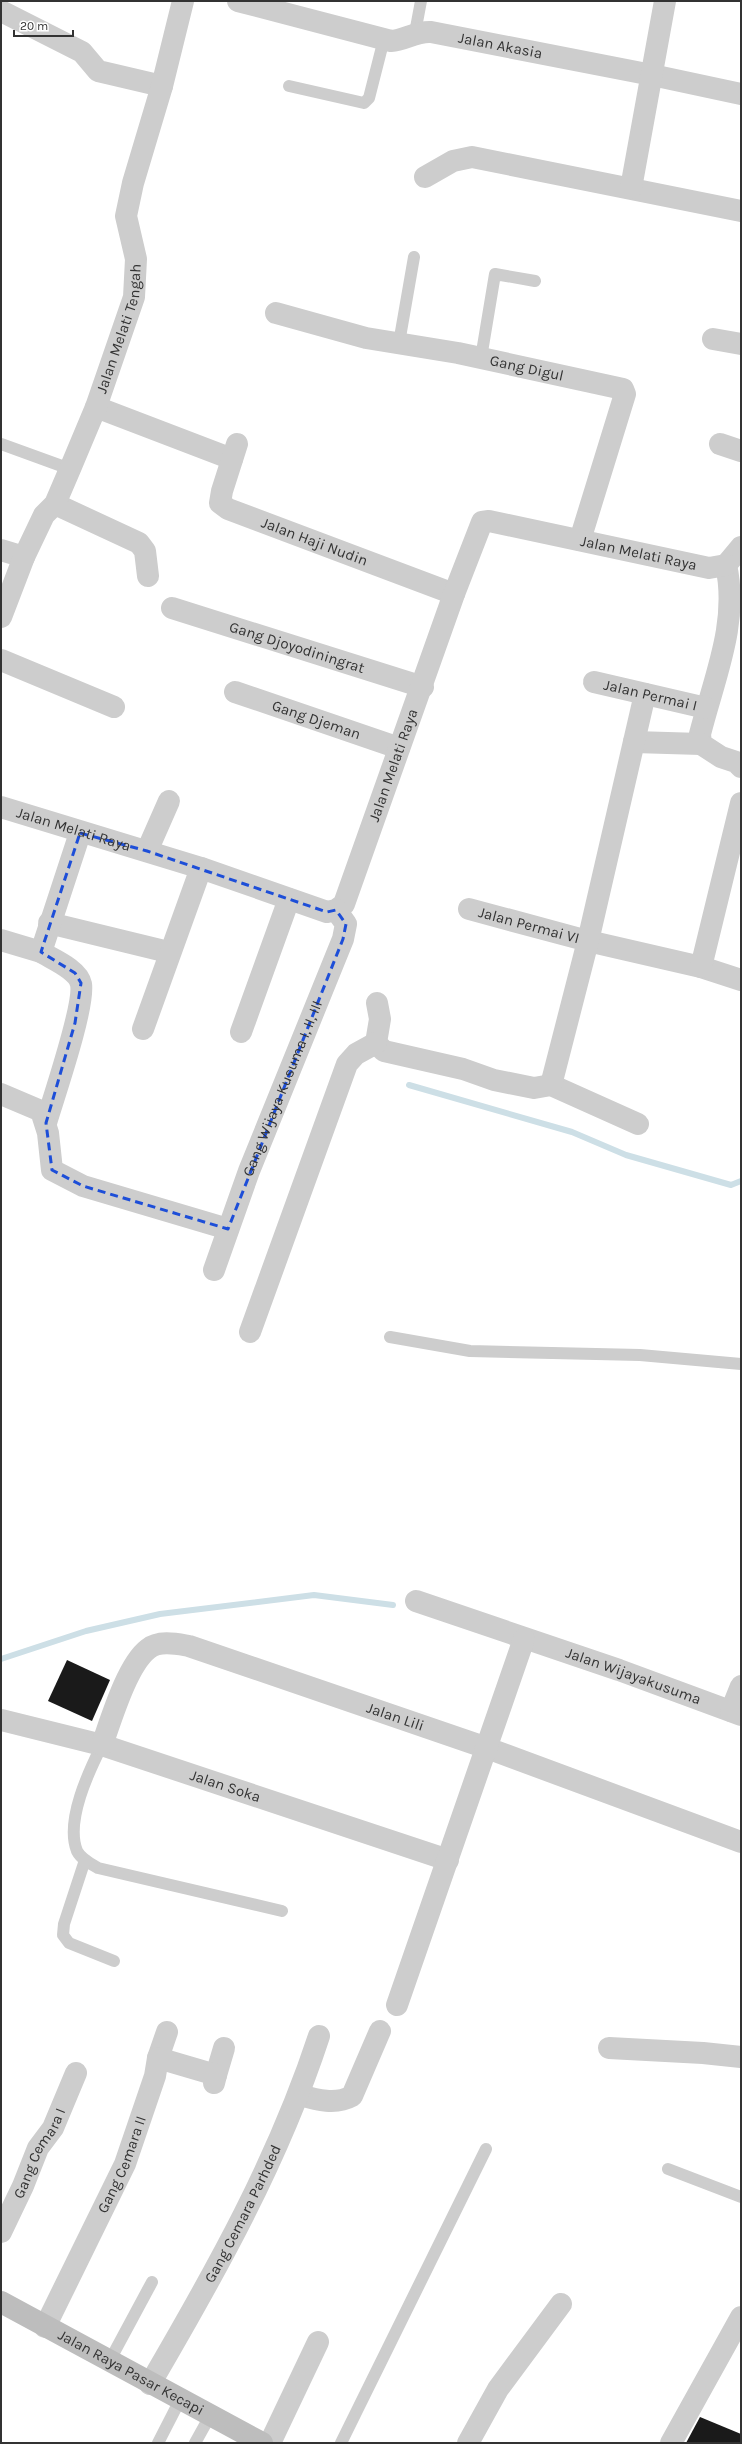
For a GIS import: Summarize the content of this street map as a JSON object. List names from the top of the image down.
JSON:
{
  "streets": {
    "street": [
      "Jalan Akasia",
      "Jalan Melati Tengah",
      "Gang Digul",
      "Jalan Haji Nudin",
      "Jalan Melati Raya",
      "Gang Djoyodiningrat",
      "Jalan Permai I",
      "Gang Djeman",
      "Jalan Permai VI",
      "Gang Wijaya Kusuma I, II, III",
      "Jalan Wijayakusuma",
      "Jalan Lili",
      "Jalan Soka",
      "Gang Cemara I",
      "Gang Cemara II",
      "Gang Cemara Parhded",
      "Jalan Raya Pasar Kecapi"
    ]
  },
  "crossings": [
    ["Jalan Melati Tengah", "Jalan Haji Nudin"],
    ["Gang Digul", "Jalan Melati Raya"],
    ["Jalan Haji Nudin", "Jalan Melati Raya"],
    ["Jalan Melati Raya", "Gang Djoyodiningrat"],
    ["Jalan Melati Raya", "Gang Djeman"],
    ["Jalan Melati Raya", "Gang Wijaya Kusuma I, II, III"],
    ["Jalan Lili", "Jalan Soka"],
    ["Gang Cemara II", "Jalan Raya Pasar Kecapi"],
    ["Gang Cemara Parhded", "Jalan Raya Pasar Kecapi"]
  ],
  "scale_bar": "20 m"
}
